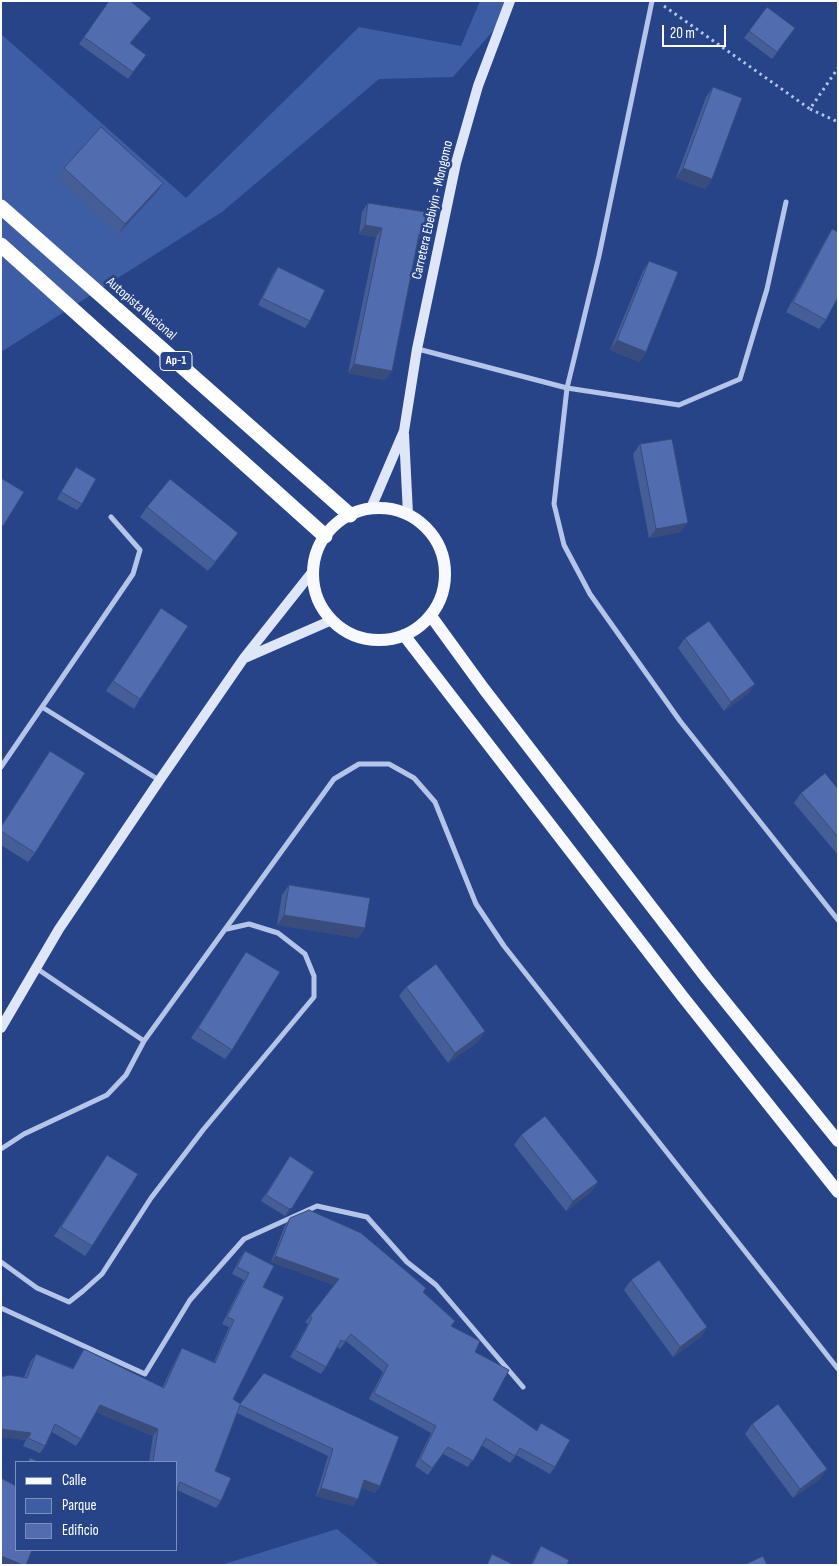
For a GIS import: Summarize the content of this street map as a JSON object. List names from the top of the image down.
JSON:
{
  "streets": {
    "highway": ["Autopista Nacional", "Ap-1"],
    "street": ["Carretera Ebebiyin - Mongomo"]
  },
  "crossings": [
    ["Carretera Ebebiyin - Mongomo", "Autopista Nacional"],
    ["Carretera Ebebiyin - Mongomo", "Ap-1"],
    ["Autopista Nacional", "Ap-1"]
  ],
  "legend": ["Calle", "Parque", "Edificio"],
  "scale_bar": "20 m"
}
